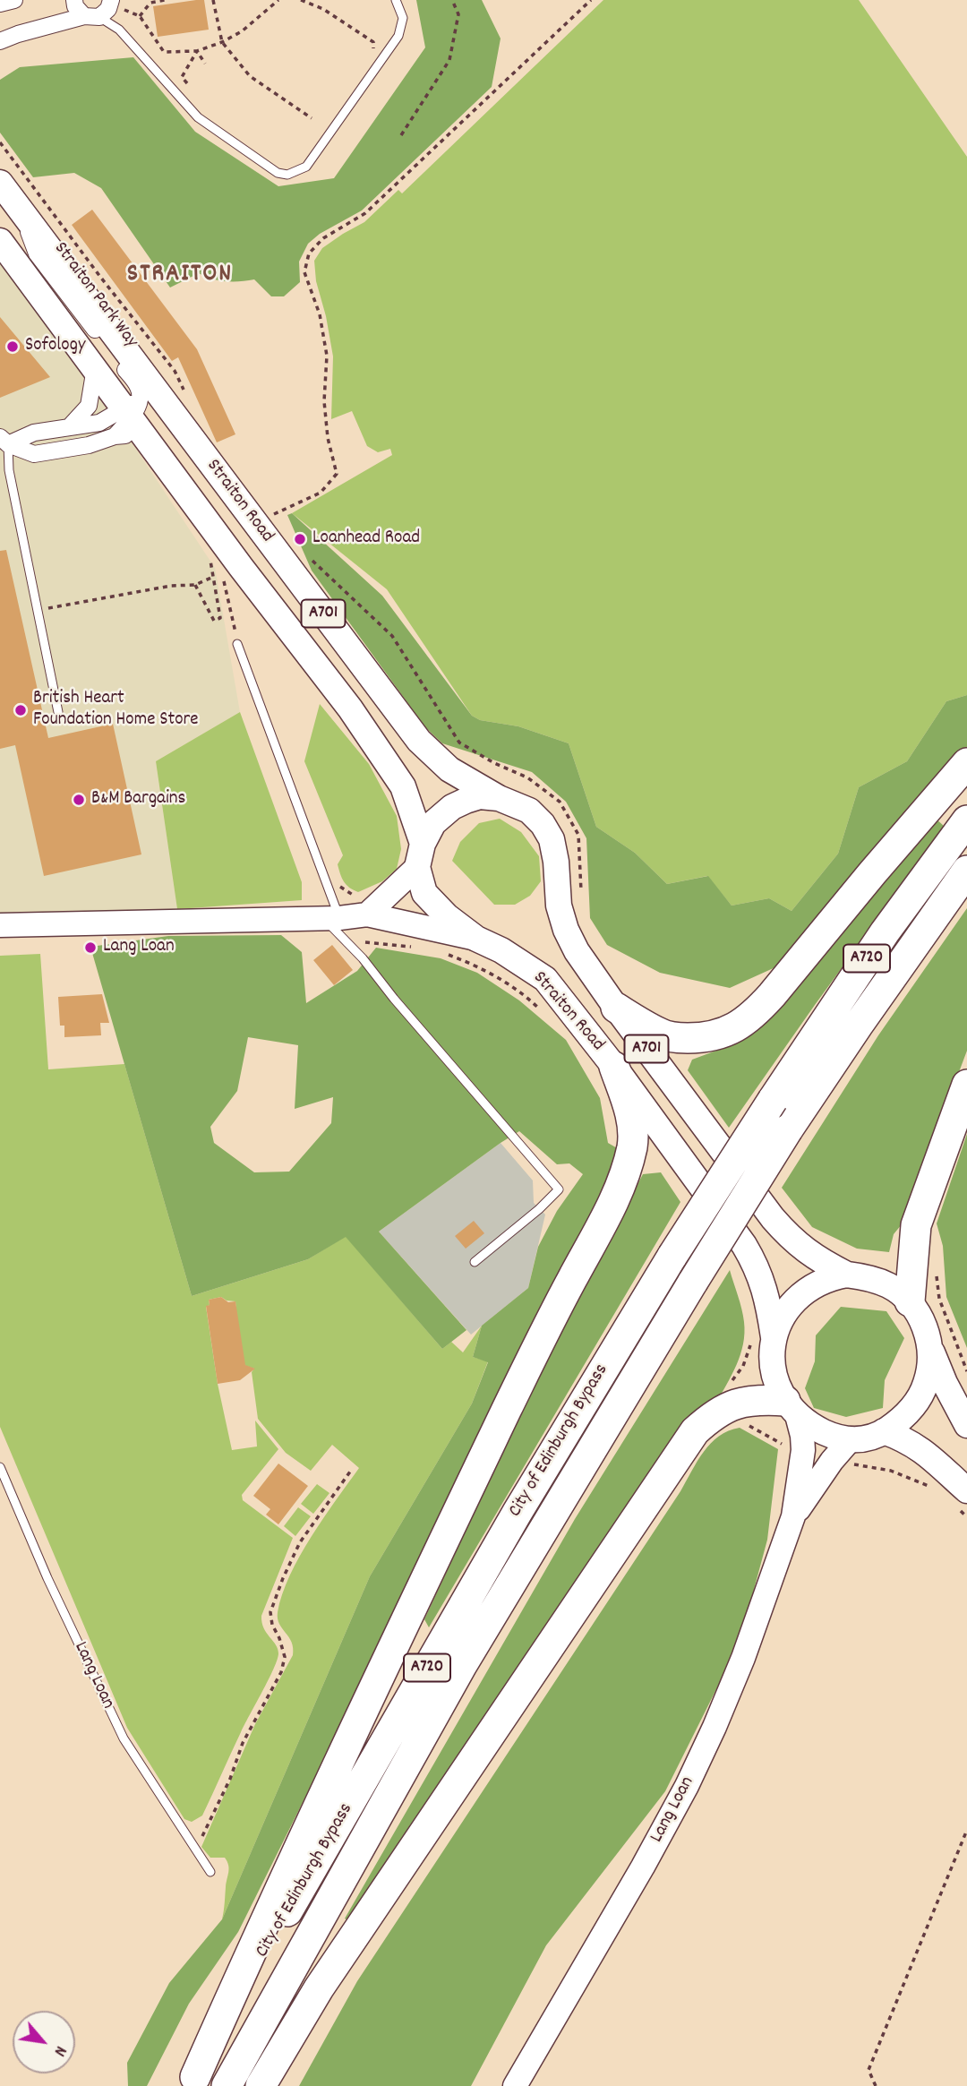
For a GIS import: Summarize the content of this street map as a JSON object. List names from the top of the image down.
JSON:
{
  "streets": {
    "highway": ["A720", "City of Edinburgh Bypass"],
    "main road": ["Straiton Road", "A701"],
    "street": ["Straiton Park Way", "Lang Loan"]
  },
  "crossings": [
    ["Straiton Park Way", "Straiton Road"],
    ["Straiton Road", "A701"],
    ["Straiton Road", "Lang Loan"],
    ["A701", "Lang Loan"]
  ],
  "districts": ["STRAITON"],
  "places": [
    "Sofology",
    "Loanhead Road",
    "British Heart Foundation Home Store",
    "B&M Bargains",
    "Lang Loan"
  ],
  "north": "bottom right"
}
